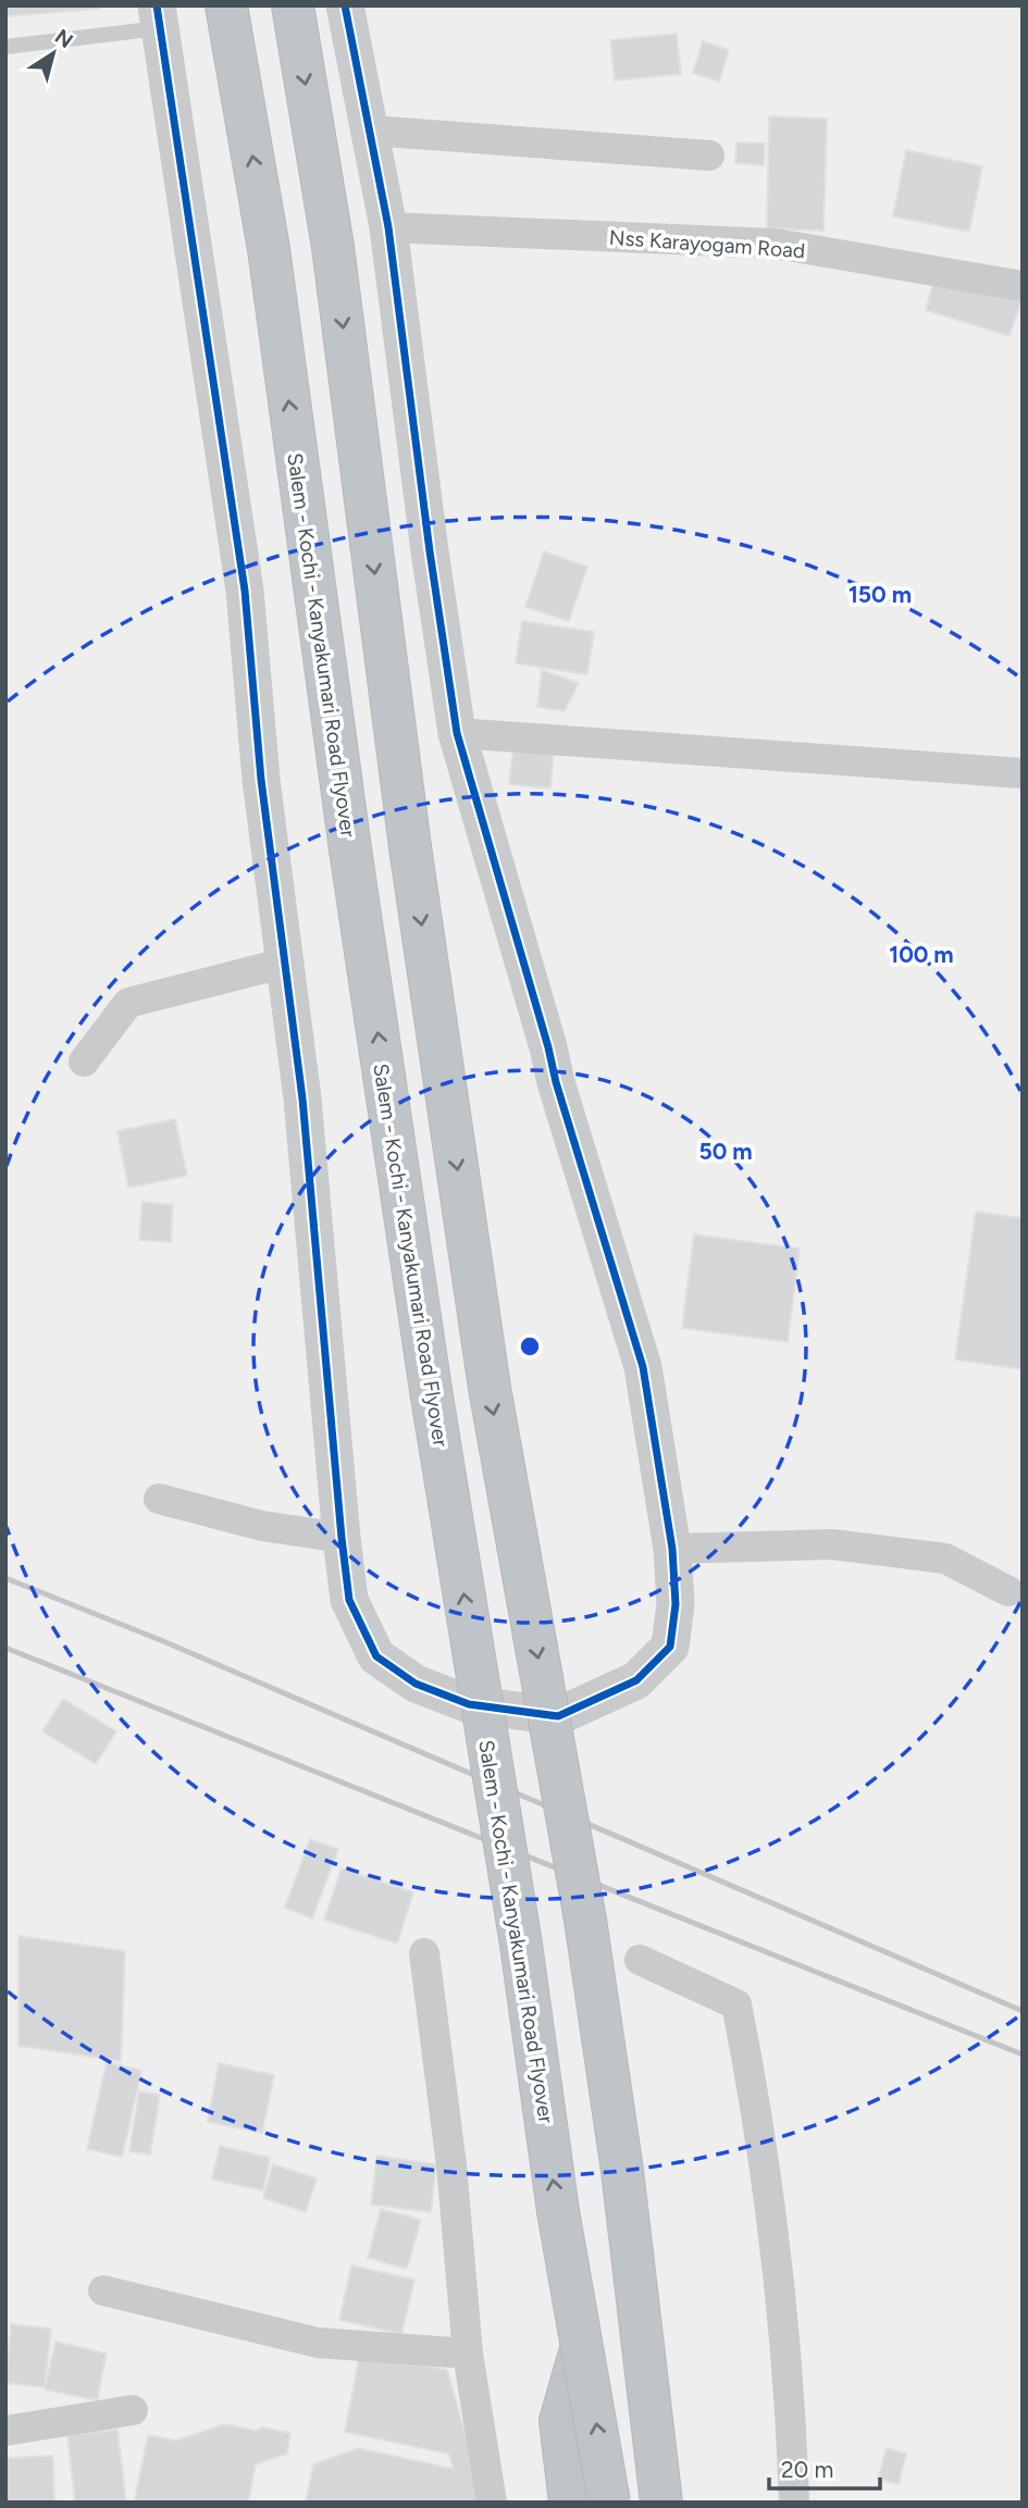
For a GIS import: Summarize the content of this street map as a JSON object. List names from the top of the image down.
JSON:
{
  "streets": {
    "highway": ["Salem - Kochi - Kanyakumari Road Flyover"],
    "street": ["Nss Karayogam Road"]
  },
  "scale_bar": "20 m",
  "north": "top right",
  "rings": ["150 m", "100 m", "50 m"]
}
